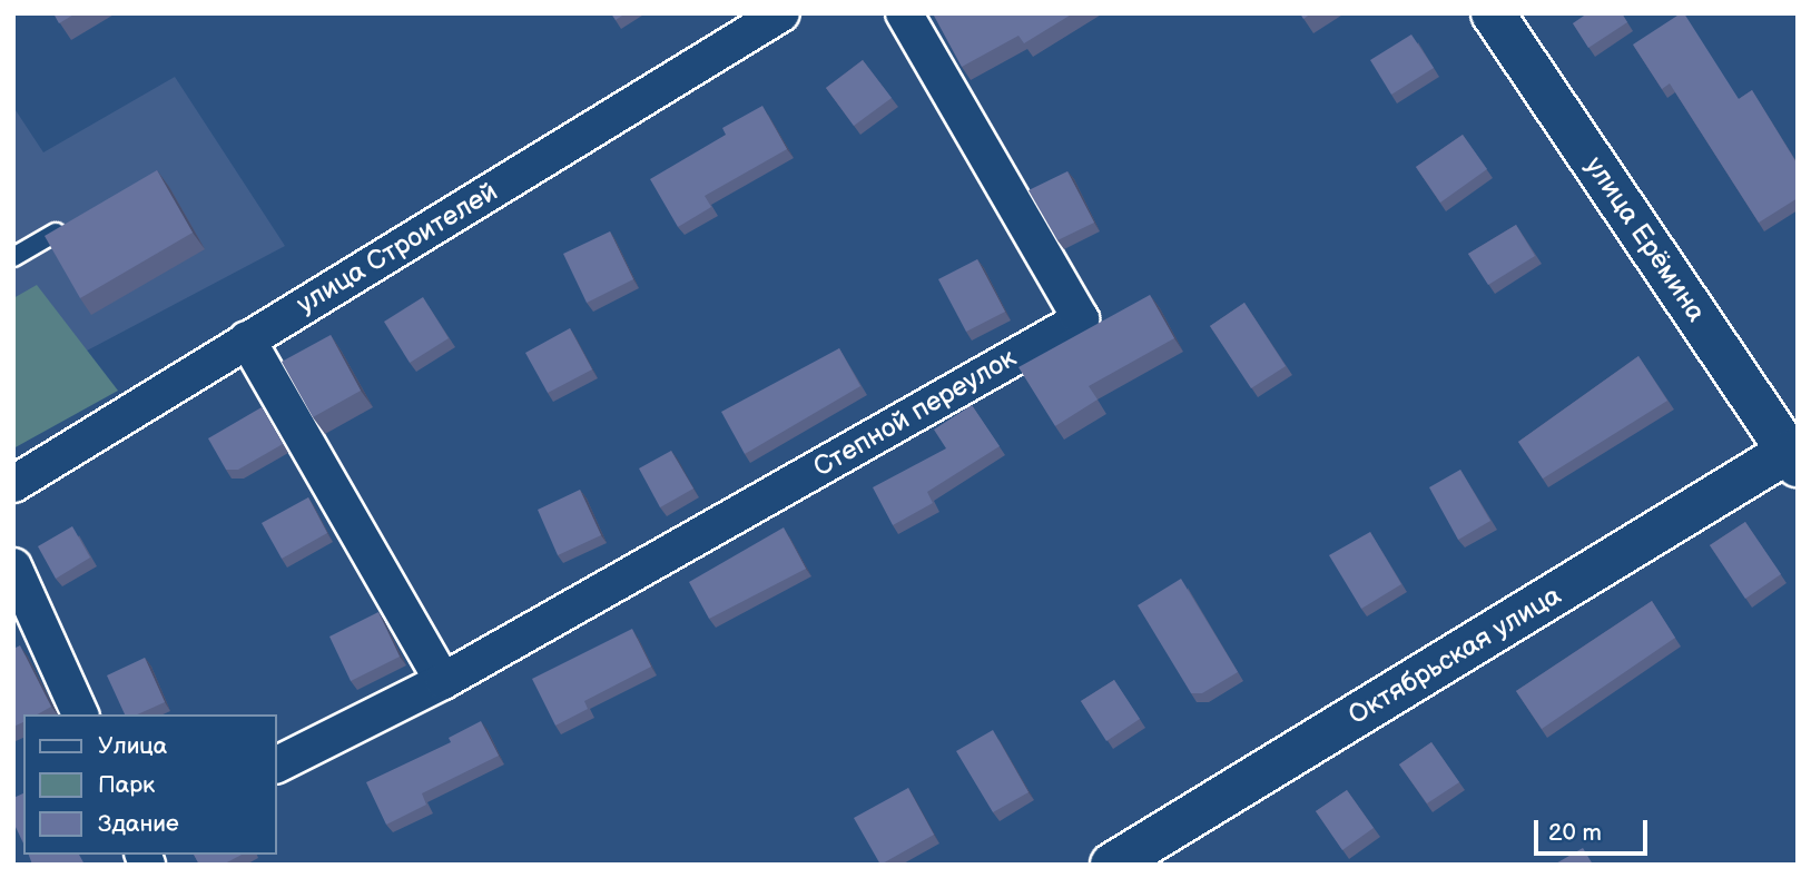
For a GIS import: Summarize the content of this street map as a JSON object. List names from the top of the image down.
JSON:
{
  "streets": {
    "street": [
      "улица Ерёмина",
      "улица Строителей",
      "Степной переулок",
      "Октябрьская улица"
    ]
  },
  "crossings": [
    ["улица Ерёмина", "Октябрьская улица"]
  ],
  "legend": ["Улица", "Парк", "Здание"],
  "scale_bar": "20 m"
}
